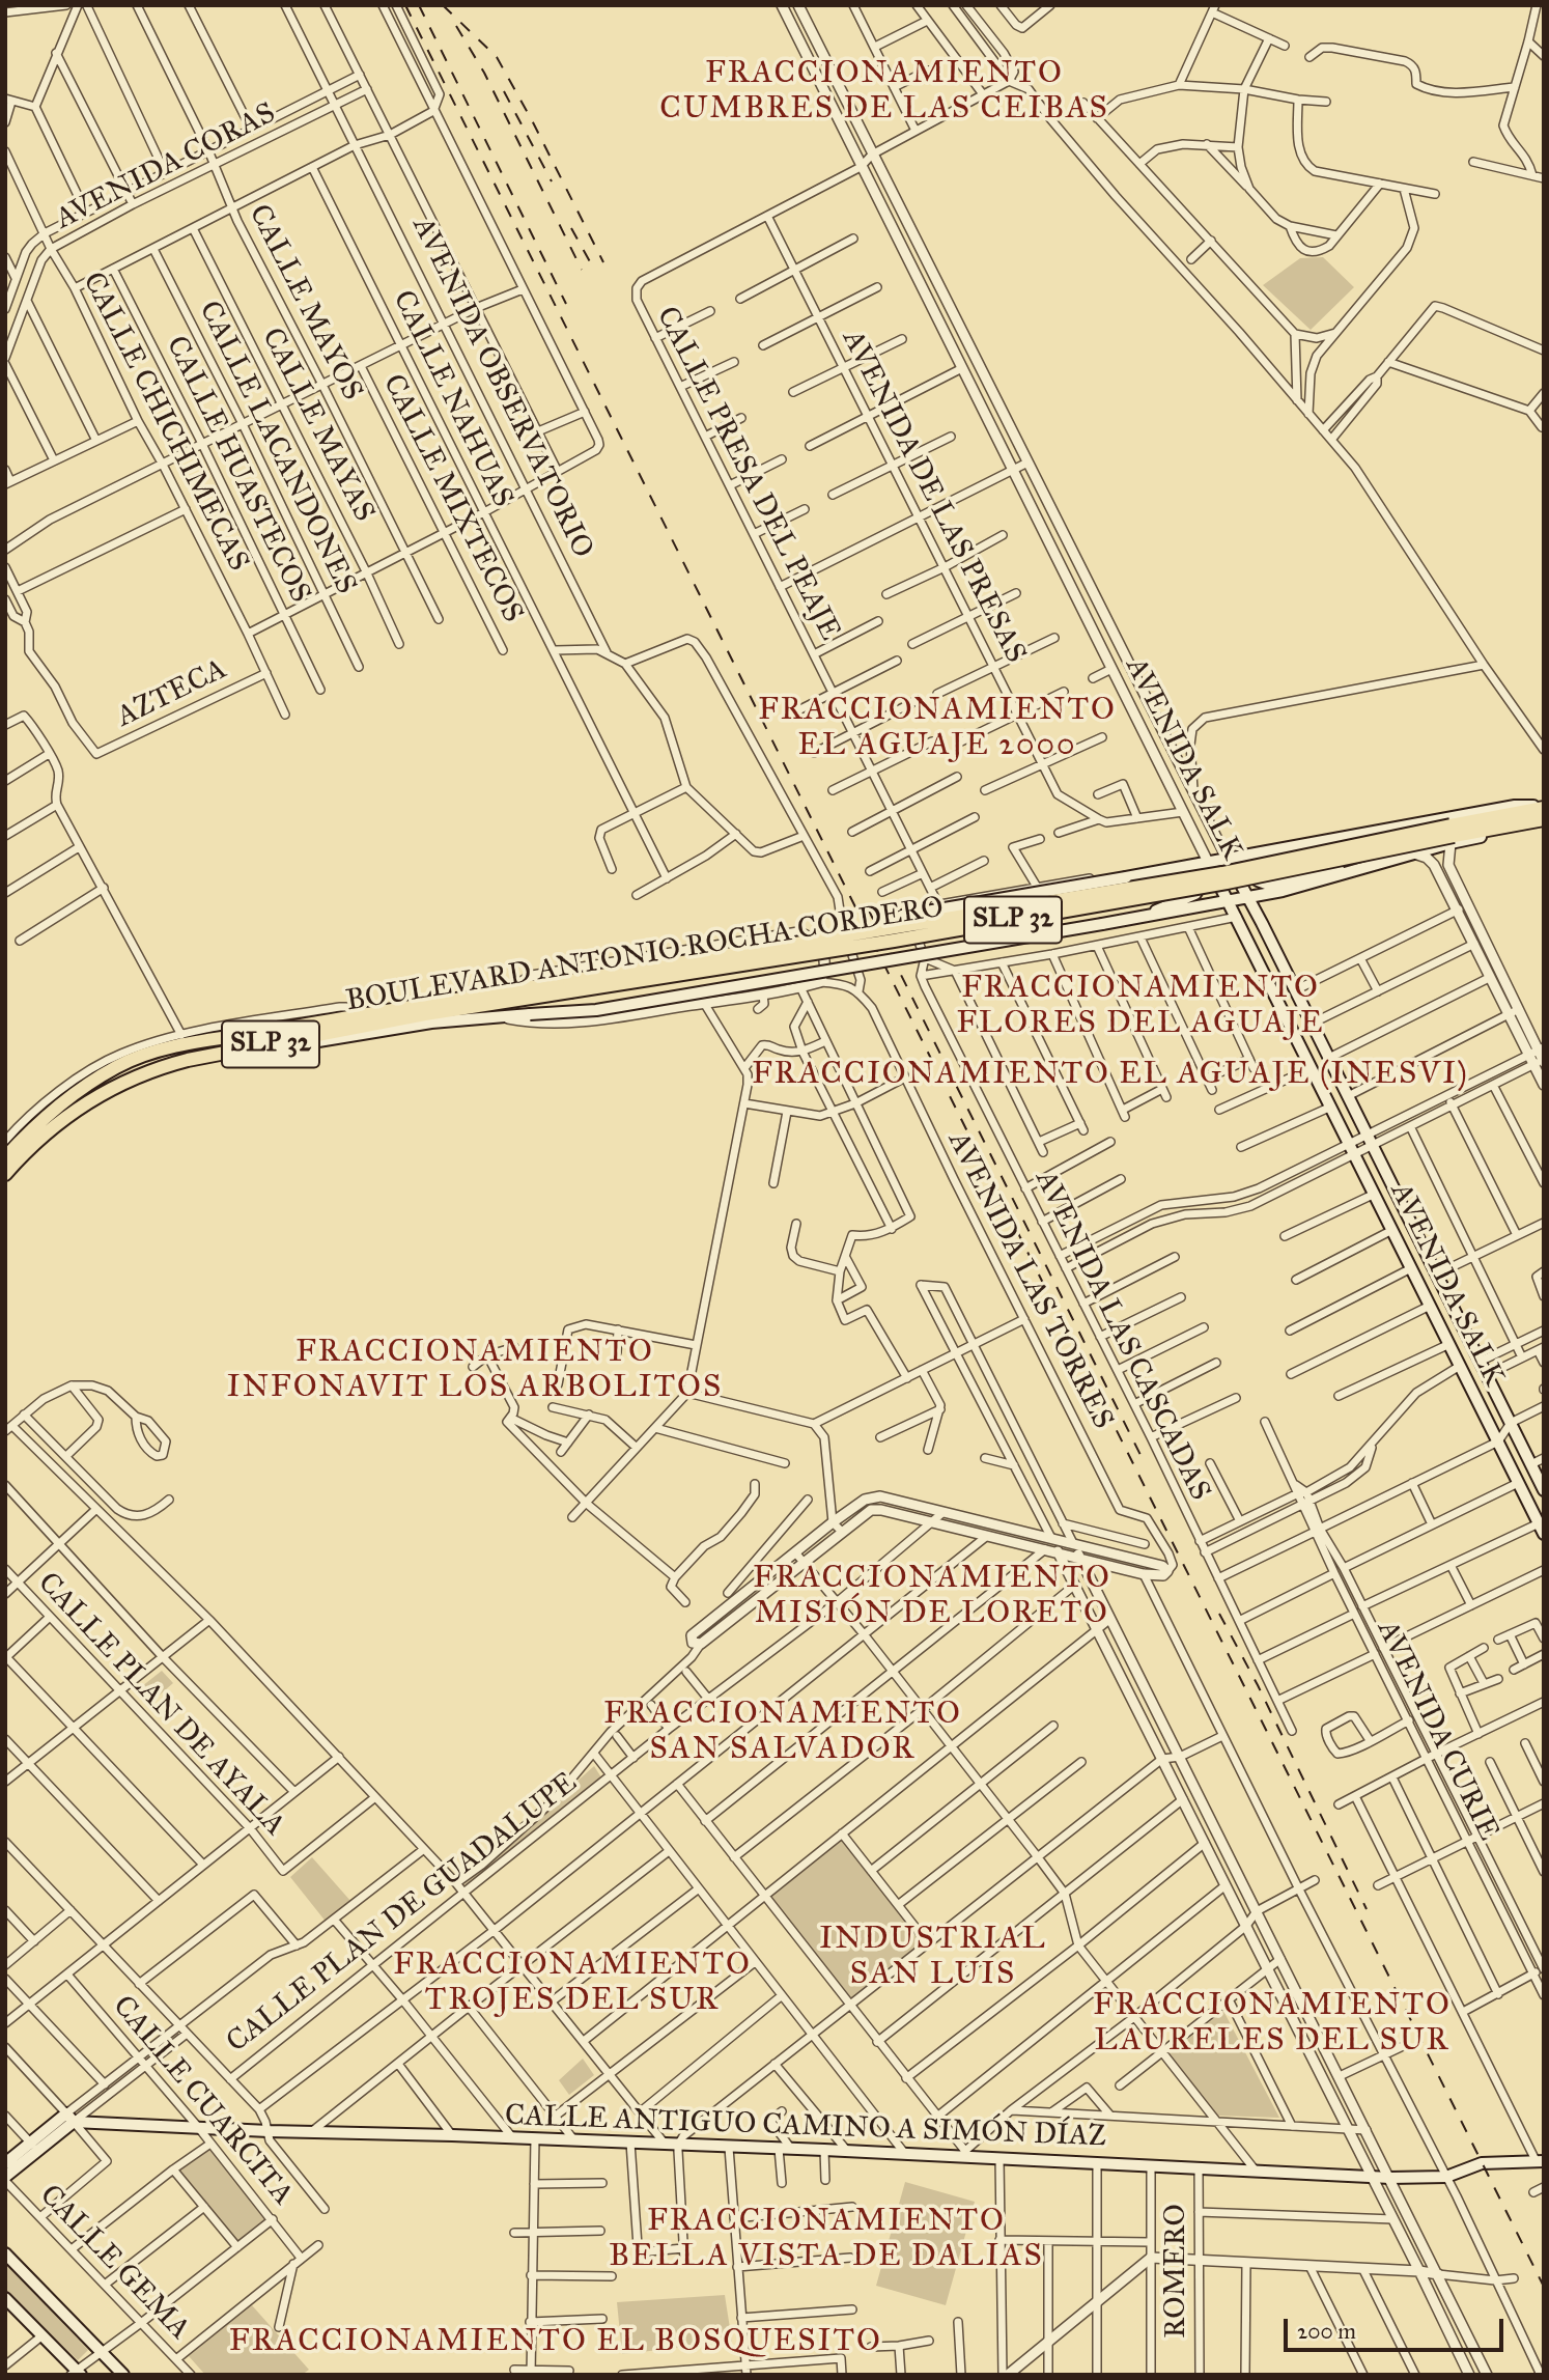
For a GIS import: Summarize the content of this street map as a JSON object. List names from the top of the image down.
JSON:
{
  "streets": {
    "highway": ["SLP 32", "BOULEVARD ANTONIO ROCHA CORDERO"],
    "main road": ["AVENIDA SALK", "CALLE ANTIGUO CAMINO A SIMÓN DÍAZ"],
    "street": [
      "AVENIDA CORAS",
      "CALLE MAYOS",
      "AVENIDA OBSERVATORIO",
      "CALLE NAHUAS",
      "CALLE CHICHIMECAS",
      "CALLE MAYAS",
      "CALLE LACANDONES",
      "CALLE HUASTECOS",
      "CALLE PRESA DEL PEAJE",
      "AVENIDA DE LAS PRESAS",
      "CALLE MIXTECOS",
      "AZTECA",
      "AVENIDA LAS TORRES",
      "AVENIDA LAS CASCADAS",
      "CALLE PLAN DE AYALA",
      "AVENIDA CURIE",
      "CALLE PLAN DE GUADALUPE",
      "CALLE CUARCITA",
      "CALLE GEMA",
      "ROMERO"
    ]
  },
  "crossings": [
    ["AVENIDA CORAS", "CALLE MAYOS"],
    ["AVENIDA CORAS", "AVENIDA OBSERVATORIO"],
    ["AVENIDA CORAS", "CALLE CHICHIMECAS"],
    ["CALLE CHICHIMECAS", "AZTECA"],
    ["CALLE PRESA DEL PEAJE", "AVENIDA DE LAS PRESAS"],
    ["CALLE PRESA DEL PEAJE", "AVENIDA SALK"],
    ["CALLE PRESA DEL PEAJE", "BOULEVARD ANTONIO ROCHA CORDERO"],
    ["AVENIDA SALK", "BOULEVARD ANTONIO ROCHA CORDERO"],
    ["SLP 32", "BOULEVARD ANTONIO ROCHA CORDERO"],
    ["CALLE CUARCITA", "CALLE ANTIGUO CAMINO A SIMÓN DÍAZ"],
    ["CALLE ANTIGUO CAMINO A SIMÓN DÍAZ", "ROMERO"]
  ],
  "districts": [
    "FRACCIONAMIENTO CUMBRES DE LAS CEIBAS",
    "FRACCIONAMIENTO EL AGUAJE 2000",
    "FRACCIONAMIENTO FLORES DEL AGUAJE",
    "FRACCIONAMIENTO EL AGUAJE (INESVI)",
    "FRACCIONAMIENTO INFONAVIT LOS ARBOLITOS",
    "FRACCIONAMIENTO MISIÓN DE LORETO",
    "FRACCIONAMIENTO SAN SALVADOR",
    "INDUSTRIAL SAN LUIS",
    "FRACCIONAMIENTO TROJES DEL SUR",
    "FRACCIONAMIENTO LAURELES DEL SUR",
    "FRACCIONAMIENTO BELLA VISTA DE DALIAS",
    "FRACCIONAMIENTO EL BOSQUESITO"
  ],
  "scale_bar": "200 m"
}
